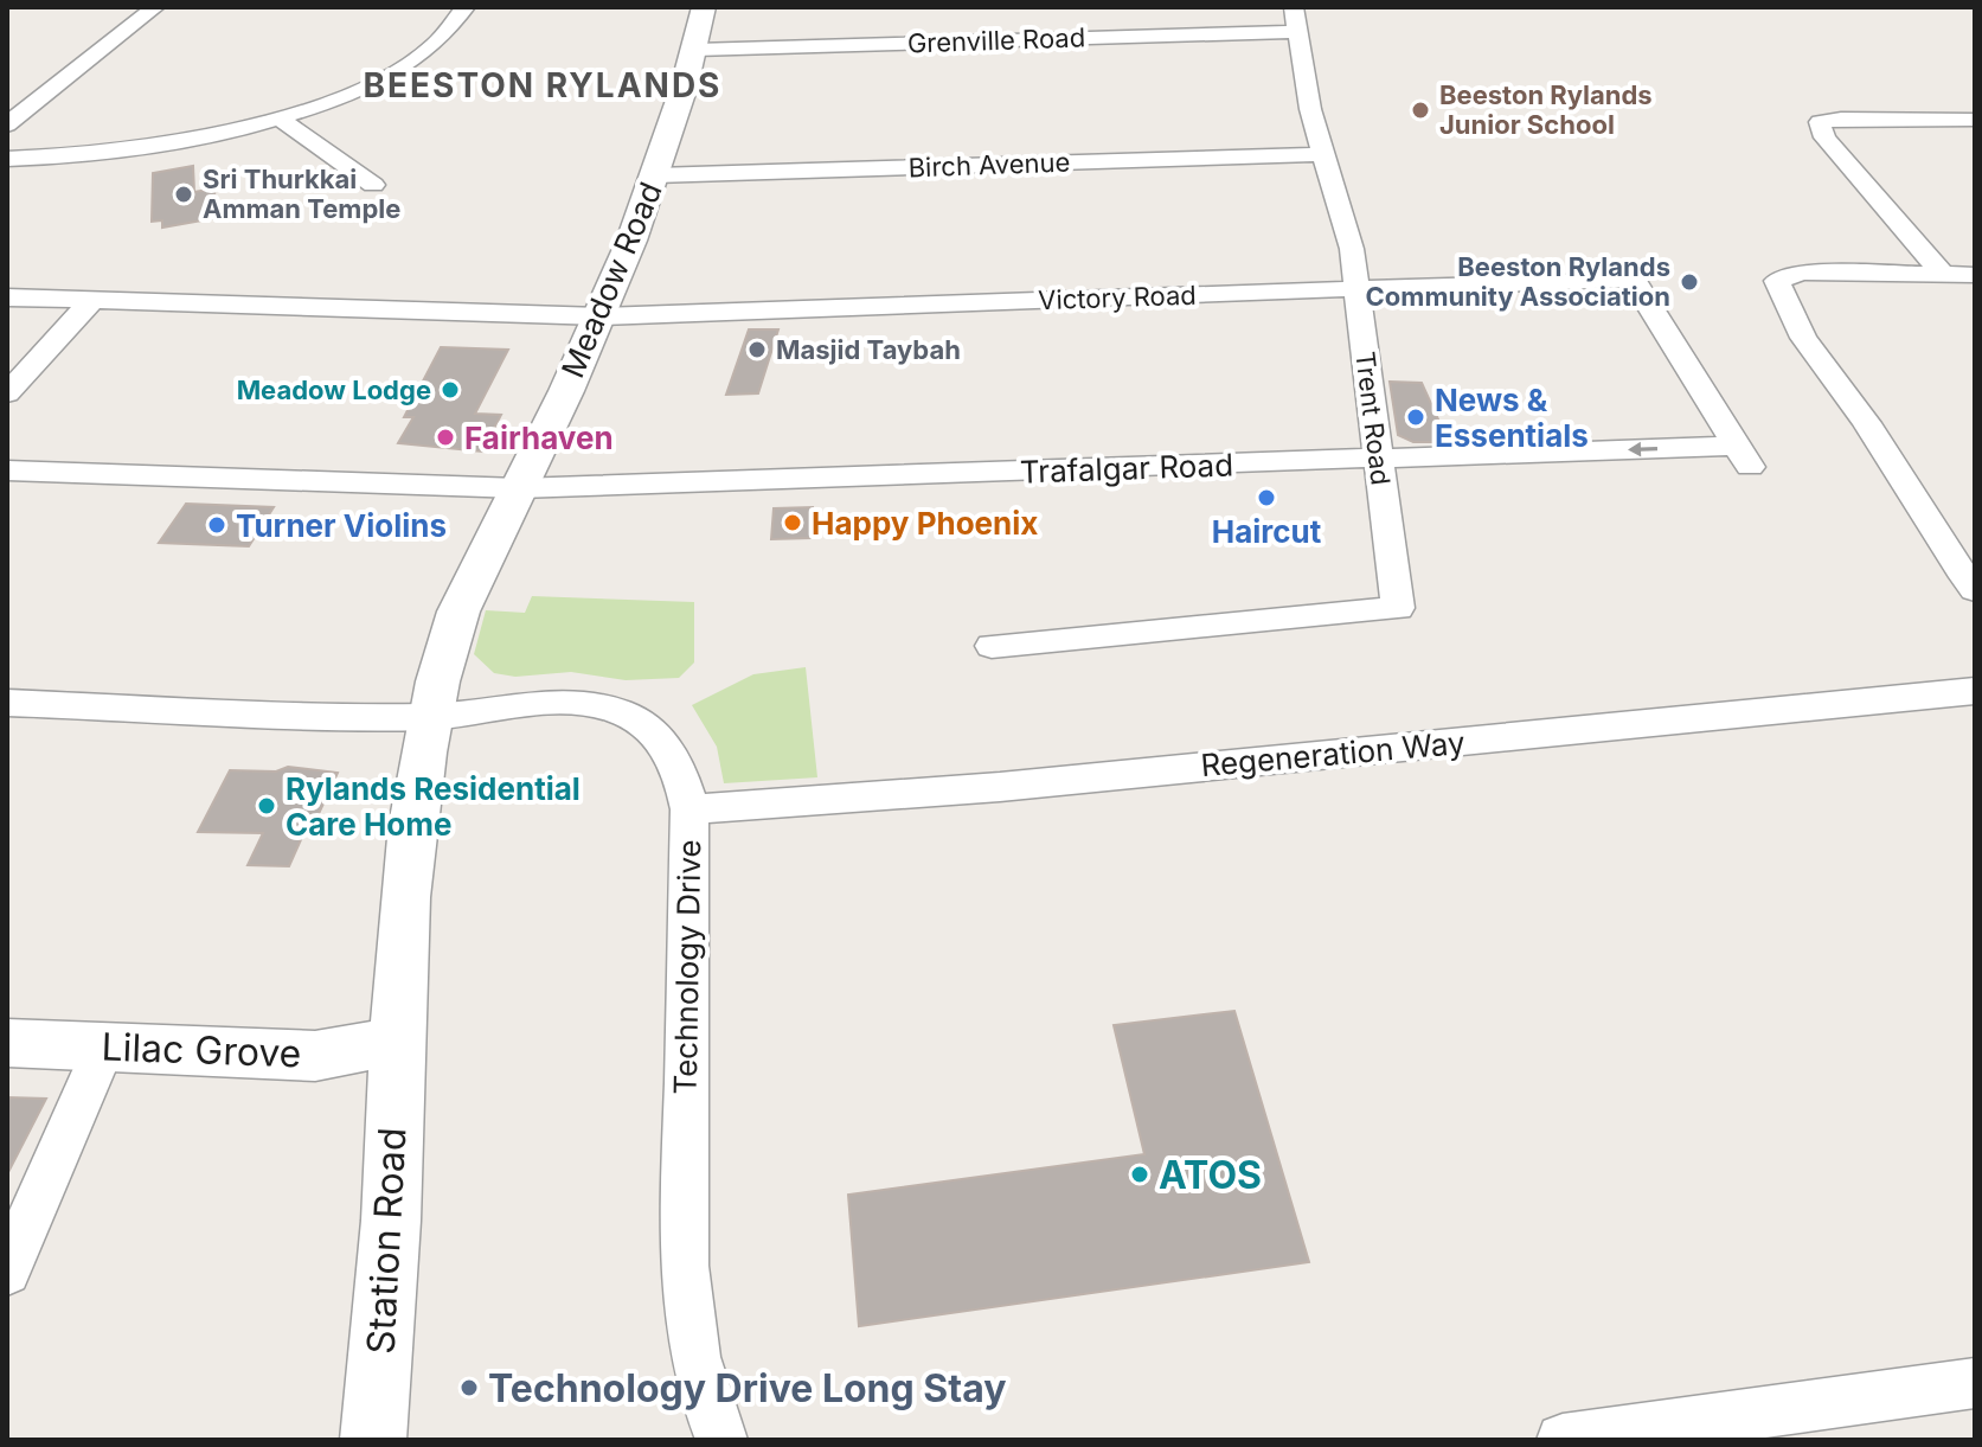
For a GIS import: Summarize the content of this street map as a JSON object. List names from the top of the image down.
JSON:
{
  "streets": {
    "street": [
      "Grenville Road",
      "Birch Avenue",
      "Meadow Road",
      "Victory Road",
      "Trent Road",
      "Trafalgar Road",
      "Regeneration Way",
      "Technology Drive",
      "Lilac Grove",
      "Station Road"
    ]
  },
  "crossings": [
    ["Grenville Road", "Meadow Road"],
    ["Grenville Road", "Trent Road"],
    ["Birch Avenue", "Meadow Road"],
    ["Birch Avenue", "Trent Road"],
    ["Meadow Road", "Victory Road"],
    ["Meadow Road", "Trafalgar Road"],
    ["Meadow Road", "Technology Drive"],
    ["Meadow Road", "Lilac Grove"],
    ["Meadow Road", "Station Road"],
    ["Victory Road", "Trent Road"],
    ["Victory Road", "Trafalgar Road"],
    ["Trent Road", "Trafalgar Road"],
    ["Regeneration Way", "Technology Drive"],
    ["Lilac Grove", "Station Road"]
  ],
  "districts": ["BEESTON RYLANDS"],
  "places": [
    "Beeston Rylands Junior School",
    "Sri Thurkkai Amman Temple",
    "Beeston Rylands Community Association",
    "Masjid Taybah",
    "Meadow Lodge",
    "News & Essentials",
    "Fairhaven",
    "Haircut",
    "Happy Phoenix",
    "Turner Violins",
    "Rylands Residential Care Home",
    "ATOS",
    "Technology Drive Long Stay"
  ]
}
